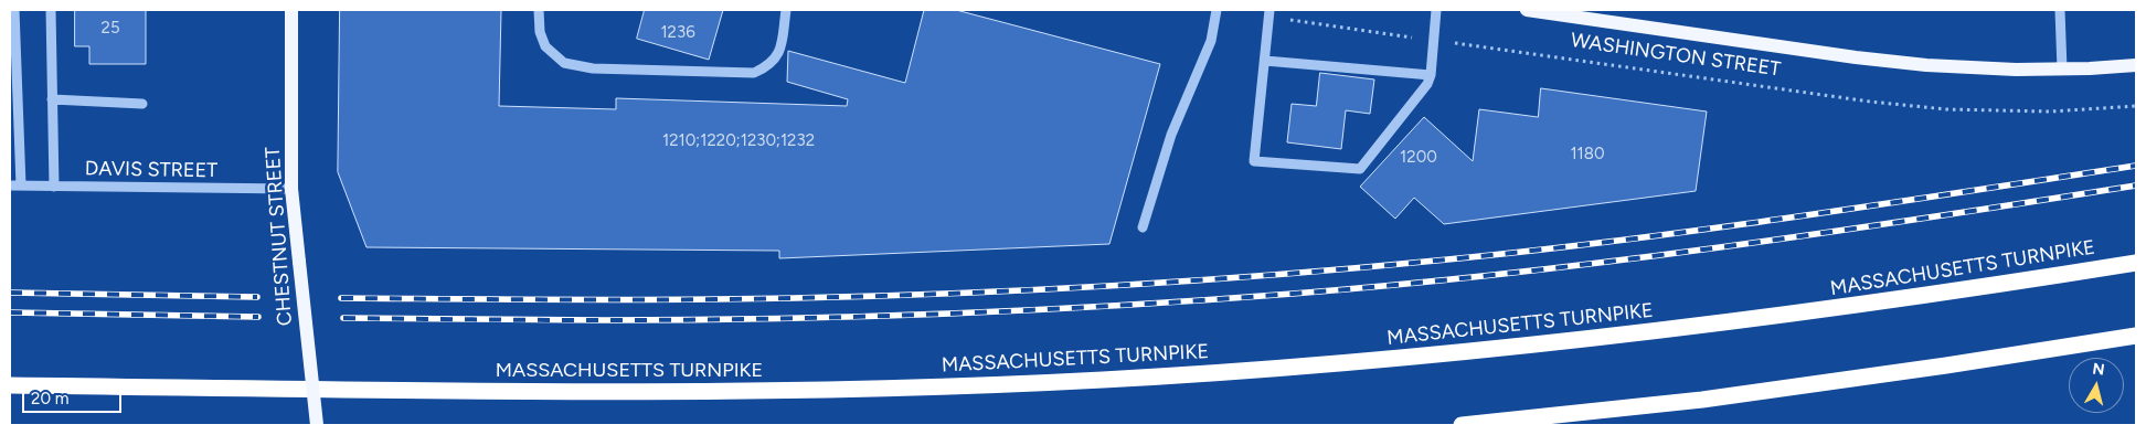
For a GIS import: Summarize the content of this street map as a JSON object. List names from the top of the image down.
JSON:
{
  "streets": {
    "highway": ["MASSACHUSETTS TURNPIKE"],
    "main road": ["WASHINGTON STREET", "CHESTNUT STREET"],
    "street": ["DAVIS STREET"]
  },
  "crossings": [
    ["DAVIS STREET", "CHESTNUT STREET"]
  ],
  "house_numbers": [
    "25",
    "1236",
    "1210;1220;1230;1232",
    "1180",
    "1200"
  ],
  "scale_bar": "20 m",
  "north": "top"
}
